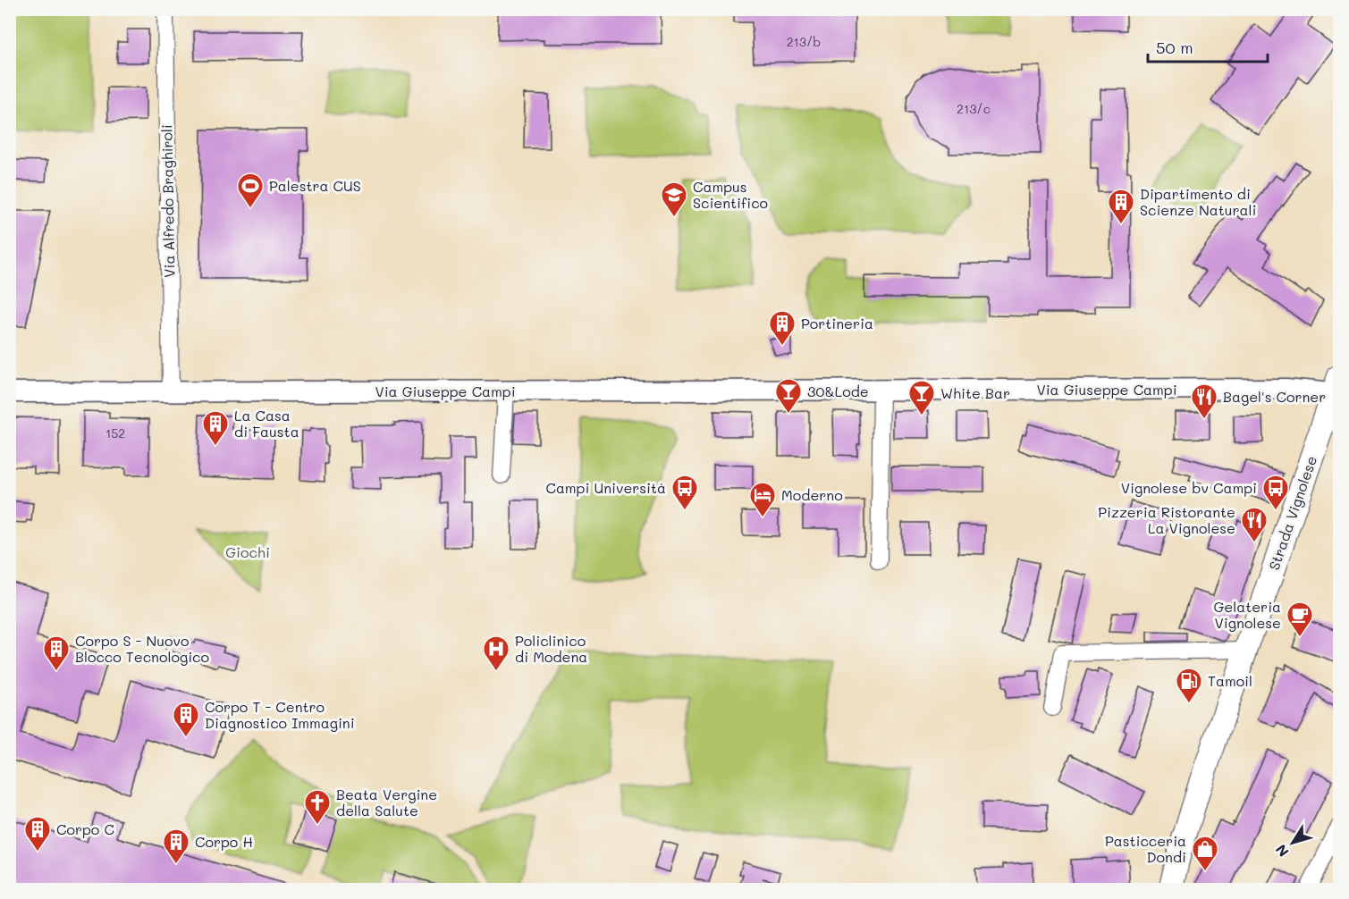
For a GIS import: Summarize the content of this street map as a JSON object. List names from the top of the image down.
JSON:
{
  "streets": {
    "main road": ["Strada Vignolese"],
    "street": ["Via Alfredo Braghiroli", "Via Giuseppe Campi"]
  },
  "crossings": [
    ["Via Alfredo Braghiroli", "Via Giuseppe Campi"],
    ["Via Giuseppe Campi", "Strada Vignolese"]
  ],
  "parks": ["Giochi"],
  "places": {
    "sports": ["Palestra CUS"],
    "school or university": ["Campus Scientifico"],
    "building": [
      "Dipartimento di Scienze Naturali",
      "Portineria",
      "La Casa di Fausta",
      "Corpo S - Nuovo Blocco Tecnologico",
      "Corpo T - Centro Diagnostico Immagini",
      "Corpo C",
      "Corpo H"
    ],
    "bar": ["30&Lode", "White Bar"],
    "restaurant": ["Bagel's Corner", "Pizzeria Ristorante La Vignolese"],
    "bus stop": ["Campi Università", "Vignolese bv Campi"],
    "hotel": ["Moderno"],
    "cafe": ["Gelateria Vignolese"],
    "hospital": ["Policlinico di Modena"],
    "fuel station": ["Tamoil"],
    "church": ["Beata Vergine della Salute"],
    "shop": ["Pasticceria Dondi"]
  },
  "house_numbers": ["213/b", "213/c", "152"],
  "scale_bar": "50 m",
  "north": "bottom left"
}
